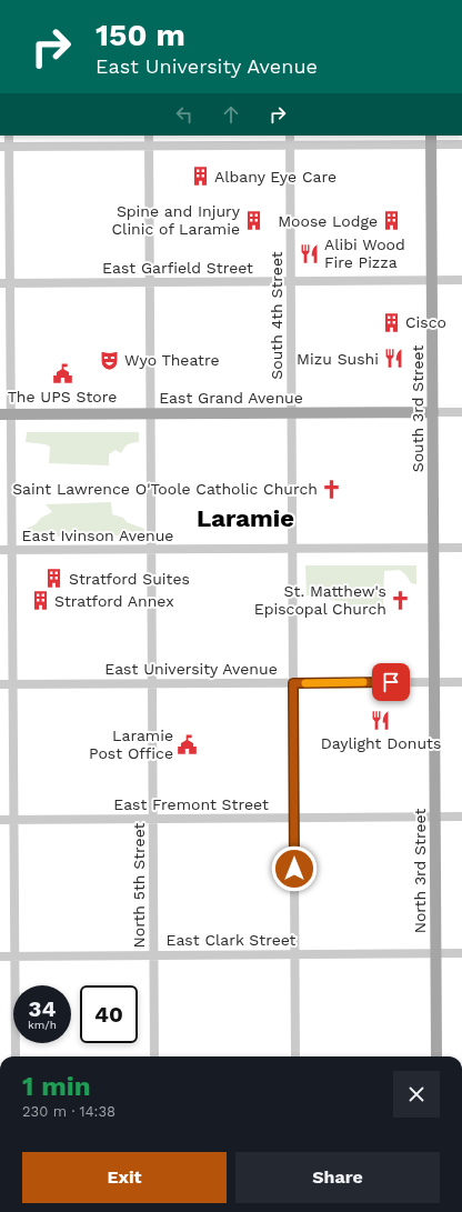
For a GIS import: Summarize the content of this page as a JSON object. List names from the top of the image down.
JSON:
{
  "streets": {
    "main road": ["East Grand Avenue", "South 3rd Street", "North 3rd Street"],
    "street": [
      "East Garfield Street",
      "South 4th Street",
      "East Ivinson Avenue",
      "East University Avenue",
      "East Fremont Street",
      "North 5th Street",
      "East Clark Street"
    ]
  },
  "crossings": [
    ["East Garfield Street", "South 4th Street"],
    ["East Garfield Street", "South 3rd Street"],
    ["East Garfield Street", "North 5th Street"],
    ["South 4th Street", "East Grand Avenue"],
    ["South 4th Street", "East Ivinson Avenue"],
    ["South 4th Street", "East University Avenue"],
    ["South 4th Street", "East Fremont Street"],
    ["South 4th Street", "East Clark Street"],
    ["East Grand Avenue", "South 3rd Street"],
    ["East Grand Avenue", "North 5th Street"],
    ["South 3rd Street", "East Ivinson Avenue"],
    ["South 3rd Street", "East University Avenue"],
    ["South 3rd Street", "North 3rd Street"],
    ["East Ivinson Avenue", "North 5th Street"],
    ["East University Avenue", "North 3rd Street"],
    ["East University Avenue", "North 5th Street"],
    ["East Fremont Street", "North 3rd Street"],
    ["East Fremont Street", "North 5th Street"],
    ["North 3rd Street", "East Clark Street"],
    ["North 5th Street", "East Clark Street"]
  ],
  "districts": ["Laramie"],
  "places": {
    "building": [
      "Albany Eye Care",
      "Spine and Injury Clinic of Laramie",
      "Moose Lodge",
      "Cisco",
      "Stratford Suites",
      "Stratford Annex"
    ],
    "restaurant": ["Alibi Wood Fire Pizza", "Mizu Sushi", "Daylight Donuts"],
    "theatre": ["Wyo Theatre"],
    "public building": ["The UPS Store", "Laramie Post Office"],
    "church": ["Saint Lawrence O'Toole Catholic Church", "St. Matthew's Episcopal Church"]
  },
  "page": {
    "turn": ["150 m", "East University Avenue"],
    "speed": "34 km/h",
    "limit": "40",
    "heading": ["1 min", "230 m · 14:38"],
    "buttons": ["Exit", "Share"]
  }
}
